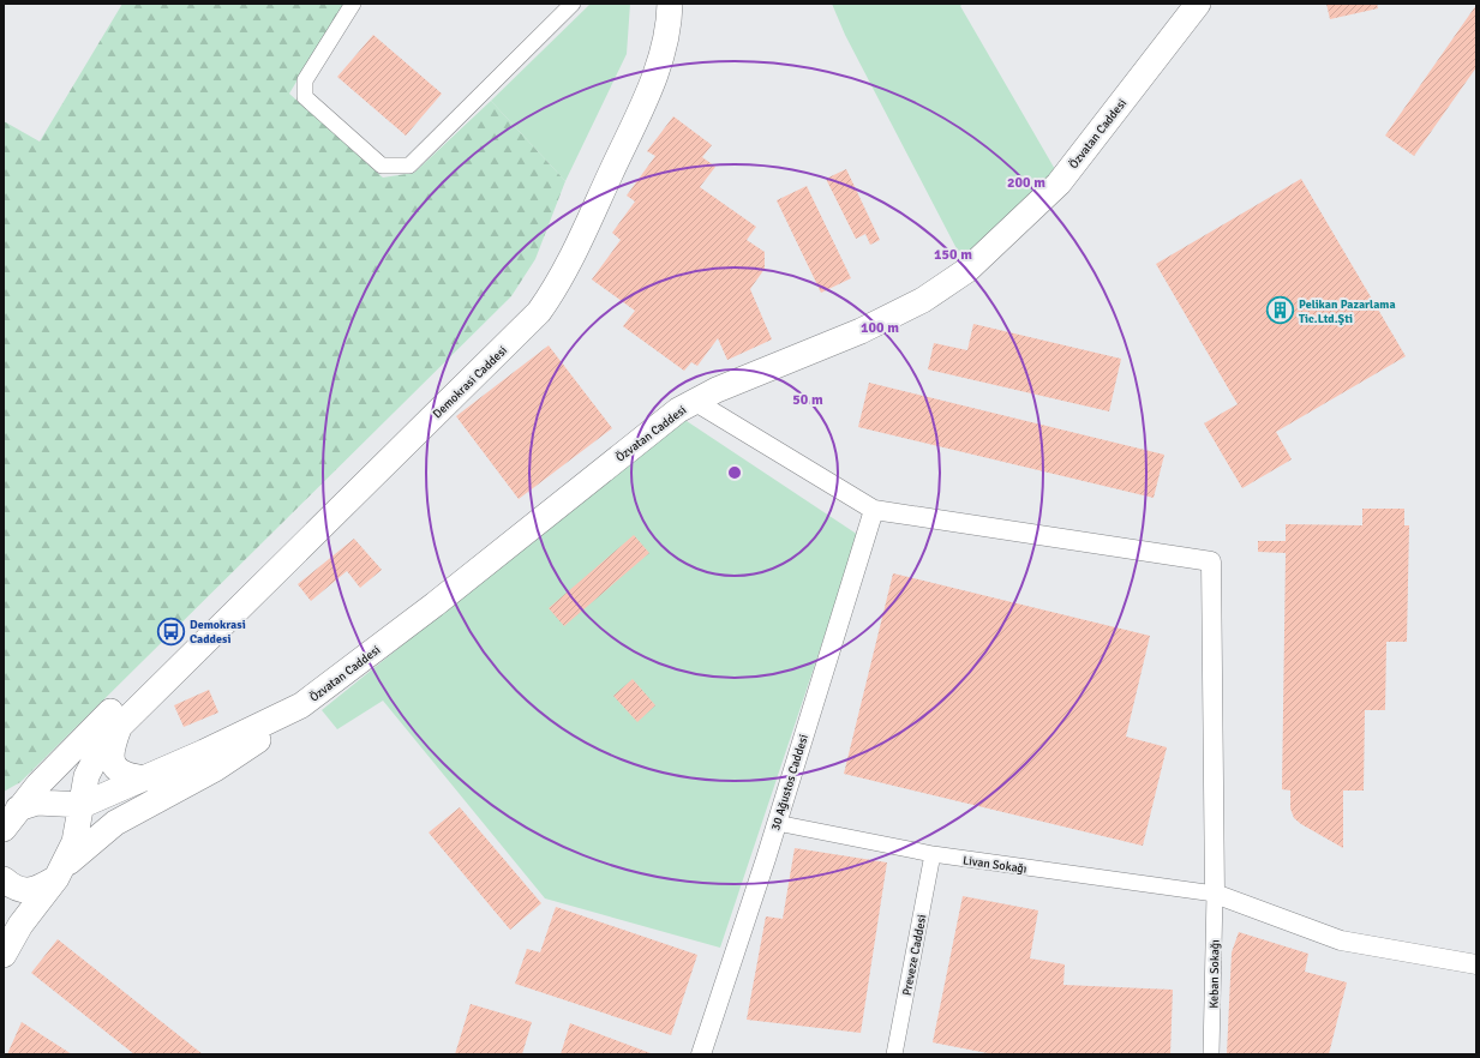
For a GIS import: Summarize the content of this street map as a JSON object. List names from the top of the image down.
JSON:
{
  "streets": {
    "main road": ["Özvatan Caddesi", "Demokrasi Caddesi"],
    "street": [
      "30 Ağustos Caddesi",
      "Livan Sokağı",
      "Preveze Caddesi",
      "Keban Sokağı"
    ]
  },
  "crossings": [
    ["Özvatan Caddesi", "Demokrasi Caddesi"],
    ["30 Ağustos Caddesi", "Livan Sokağı"],
    ["Livan Sokağı", "Preveze Caddesi"],
    ["Livan Sokağı", "Keban Sokağı"]
  ],
  "places": {
    "building": ["Pelikan Pazarlama Tic.Ltd.Şti"],
    "bus stop": ["Demokrasi Caddesi"]
  },
  "rings": [
    "200 m",
    "150 m",
    "100 m",
    "50 m"
  ]
}
